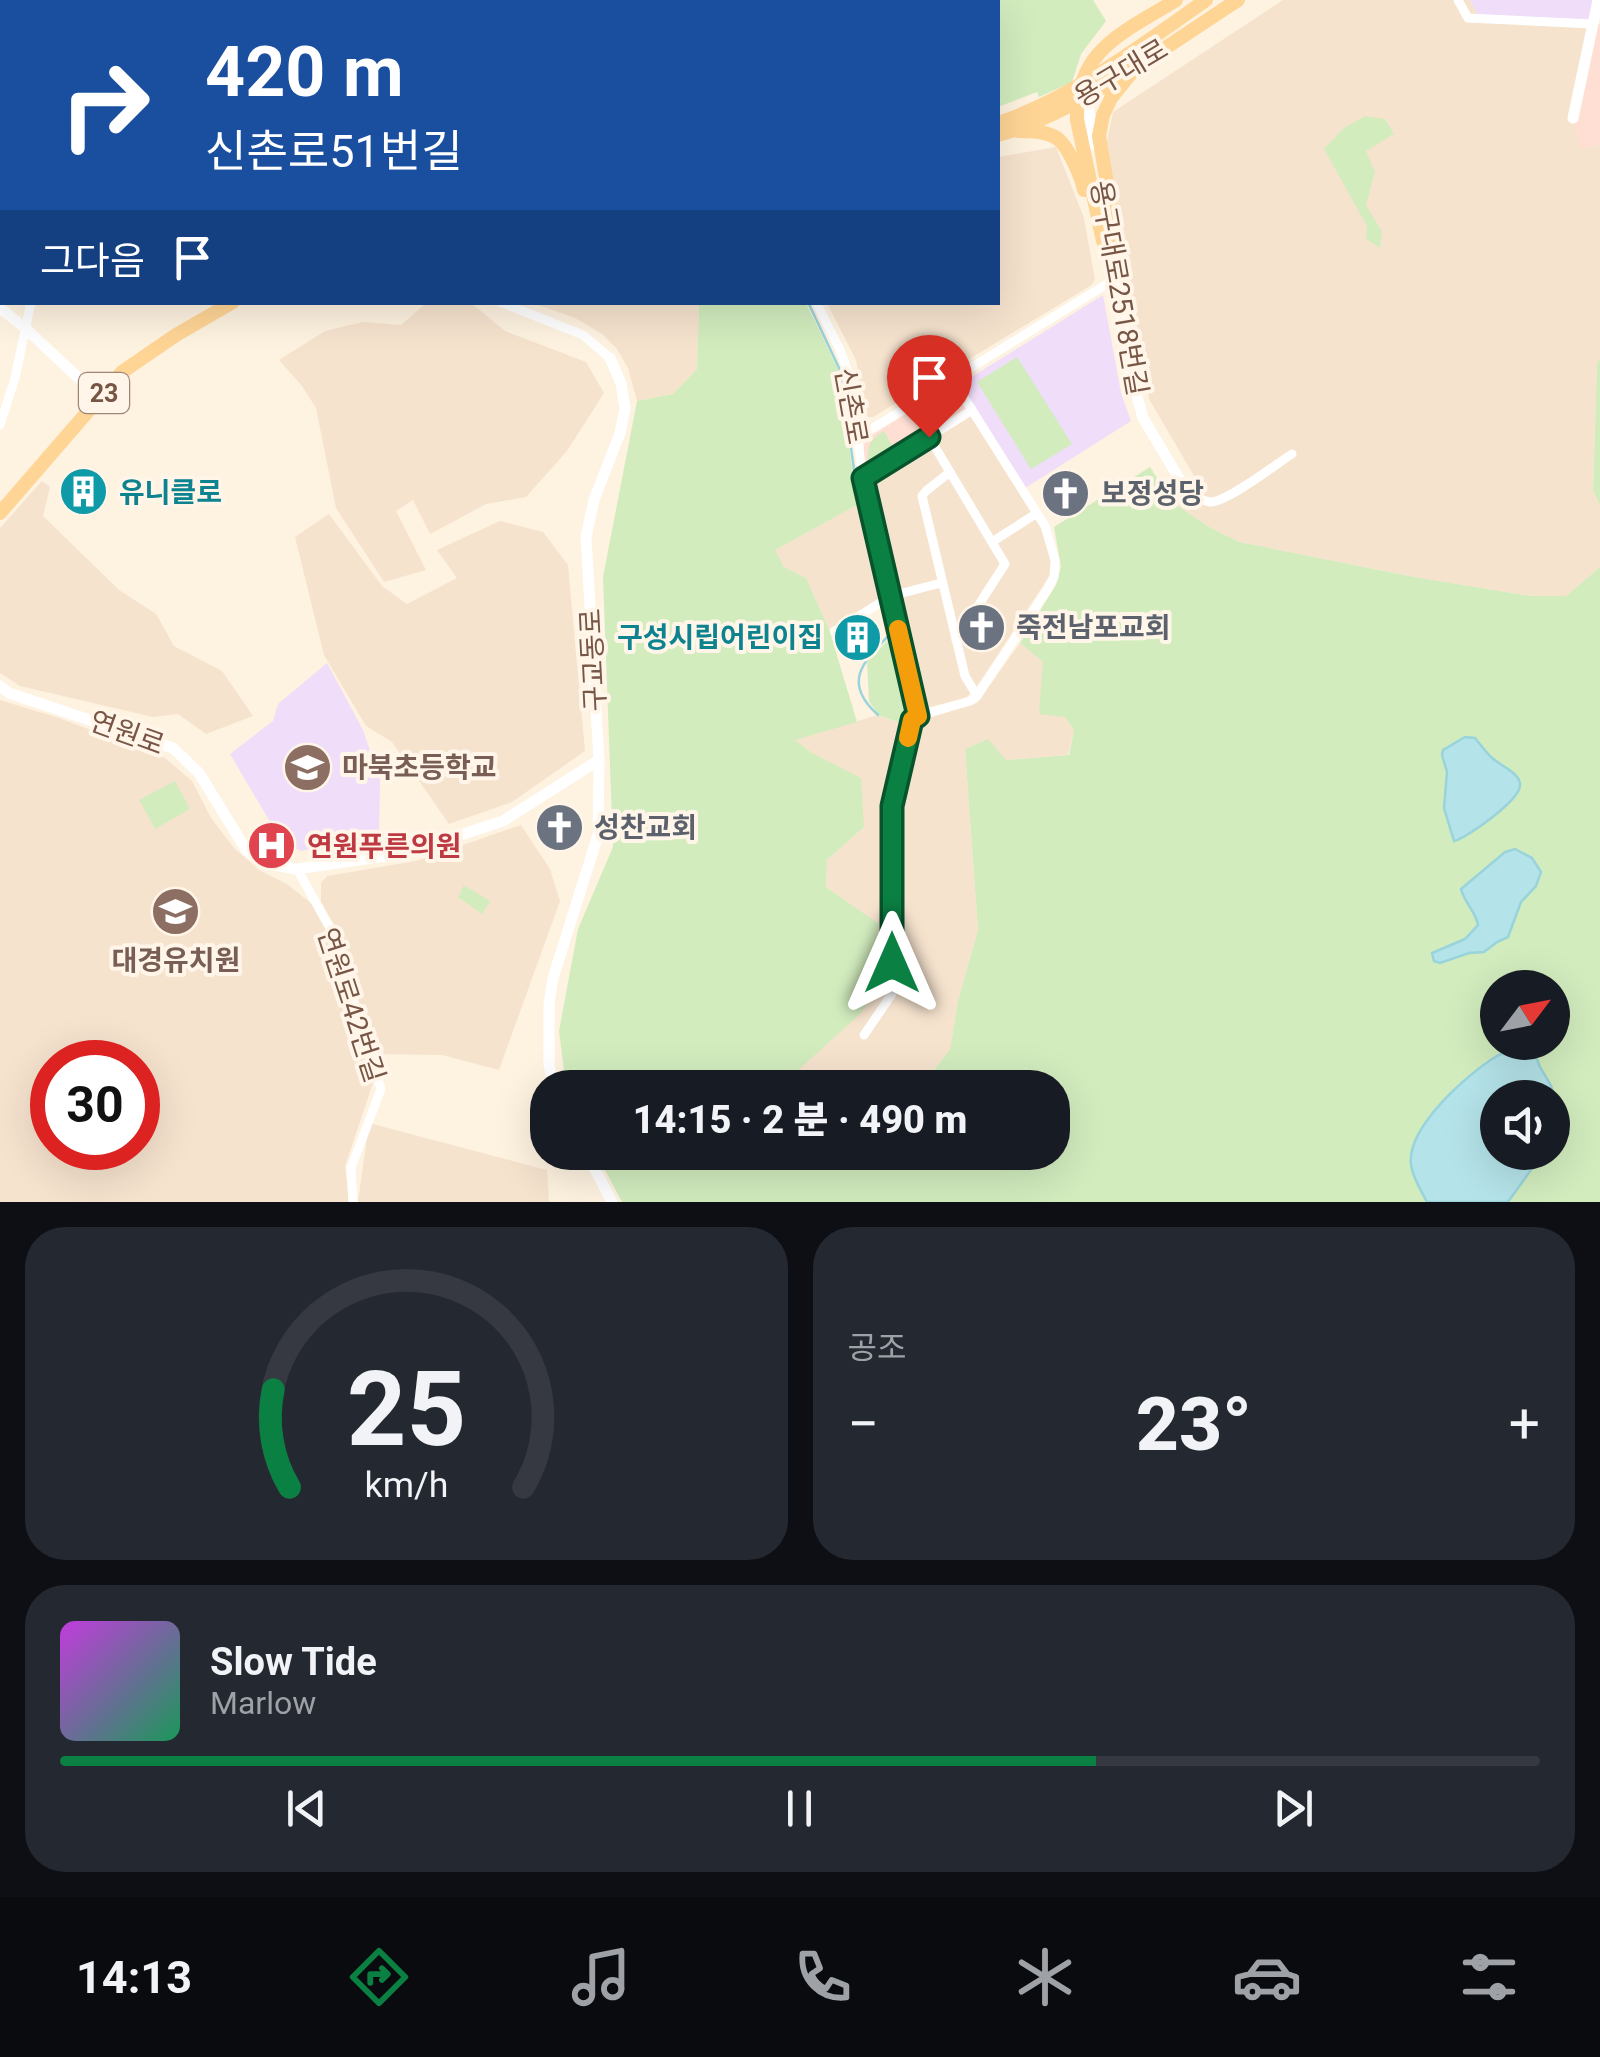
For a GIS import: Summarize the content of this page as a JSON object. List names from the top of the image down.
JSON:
{
  "streets": {
    "main road": ["용구대로", "23"],
    "street": [
      "용구대로2518번길",
      "신촌로",
      "구교동로",
      "연원로",
      "연원로42번길"
    ]
  },
  "crossings": [
    ["용구대로", "용구대로2518번길"],
    ["구교동로", "연원로"],
    ["연원로", "연원로42번길"]
  ],
  "places": {
    "building": ["유니클로", "구성시립어린이집"],
    "church": ["보정성당", "죽전남포교회", "성찬교회"],
    "school or university": ["마북초등학교", "대경유치원"],
    "hospital": ["연원푸른의원"]
  },
  "north": "top right",
  "page": {
    "turn": ["420 m", "신촌로51번길"],
    "then": "그다음",
    "limit": "30",
    "trip": "14:15 · 2 분 · 490 m",
    "tile": "공조",
    "heat": ["−", "23°", "+"],
    "song": ["Slow Tide", "Marlow"],
    "tabs": "14:13",
    "gauge": ["25", "km/h"]
  }
}
